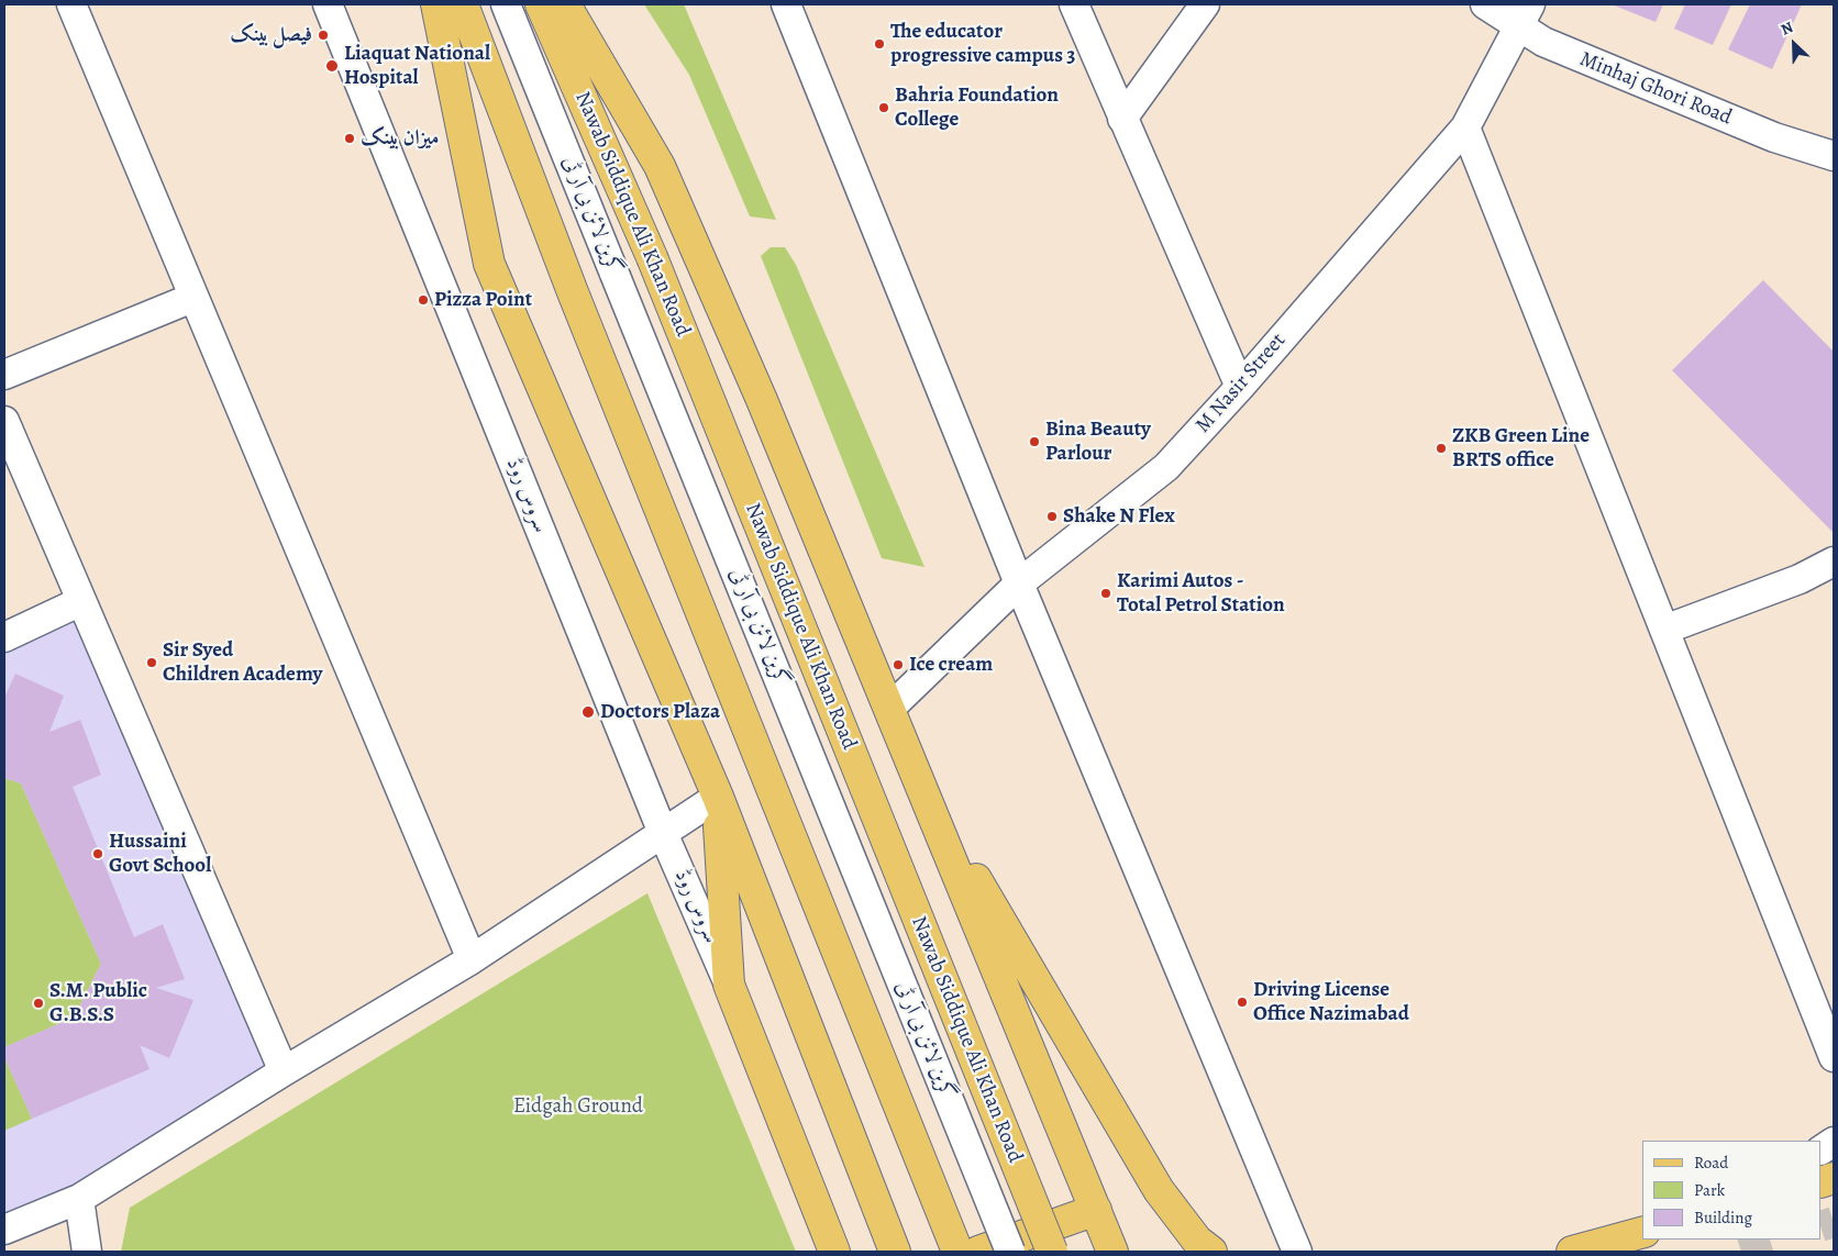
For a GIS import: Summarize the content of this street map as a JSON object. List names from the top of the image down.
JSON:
{
  "streets": {
    "main road": ["Nawab Siddique Ali Khan Road"],
    "street": [
      "Minhaj Ghori Road",
      "گرین لائن بی آر ٹی",
      "M Nasir Street",
      "سروس روڈ"
    ]
  },
  "crossings": [
    ["Minhaj Ghori Road", "M Nasir Street"]
  ],
  "parks": ["Eidgah Ground"],
  "places": [
    "فیصل بینک",
    "The educator progressive campus 3",
    "Liaquat National Hospital",
    "Bahria Foundation College",
    "میزان بینک",
    "Pizza Point",
    "Bina Beauty Parlour",
    "ZKB Green Line BRTS office",
    "Shake N Flex",
    "Karimi Autos - Total Petrol Station",
    "Sir Syed Children Academy",
    "Ice cream",
    "Doctors Plaza",
    "Hussaini Govt School",
    "Driving License Office Nazimabad",
    "S.M. Public G.B.S.S"
  ],
  "legend": ["Road", "Park", "Building"],
  "north": "top left"
}
